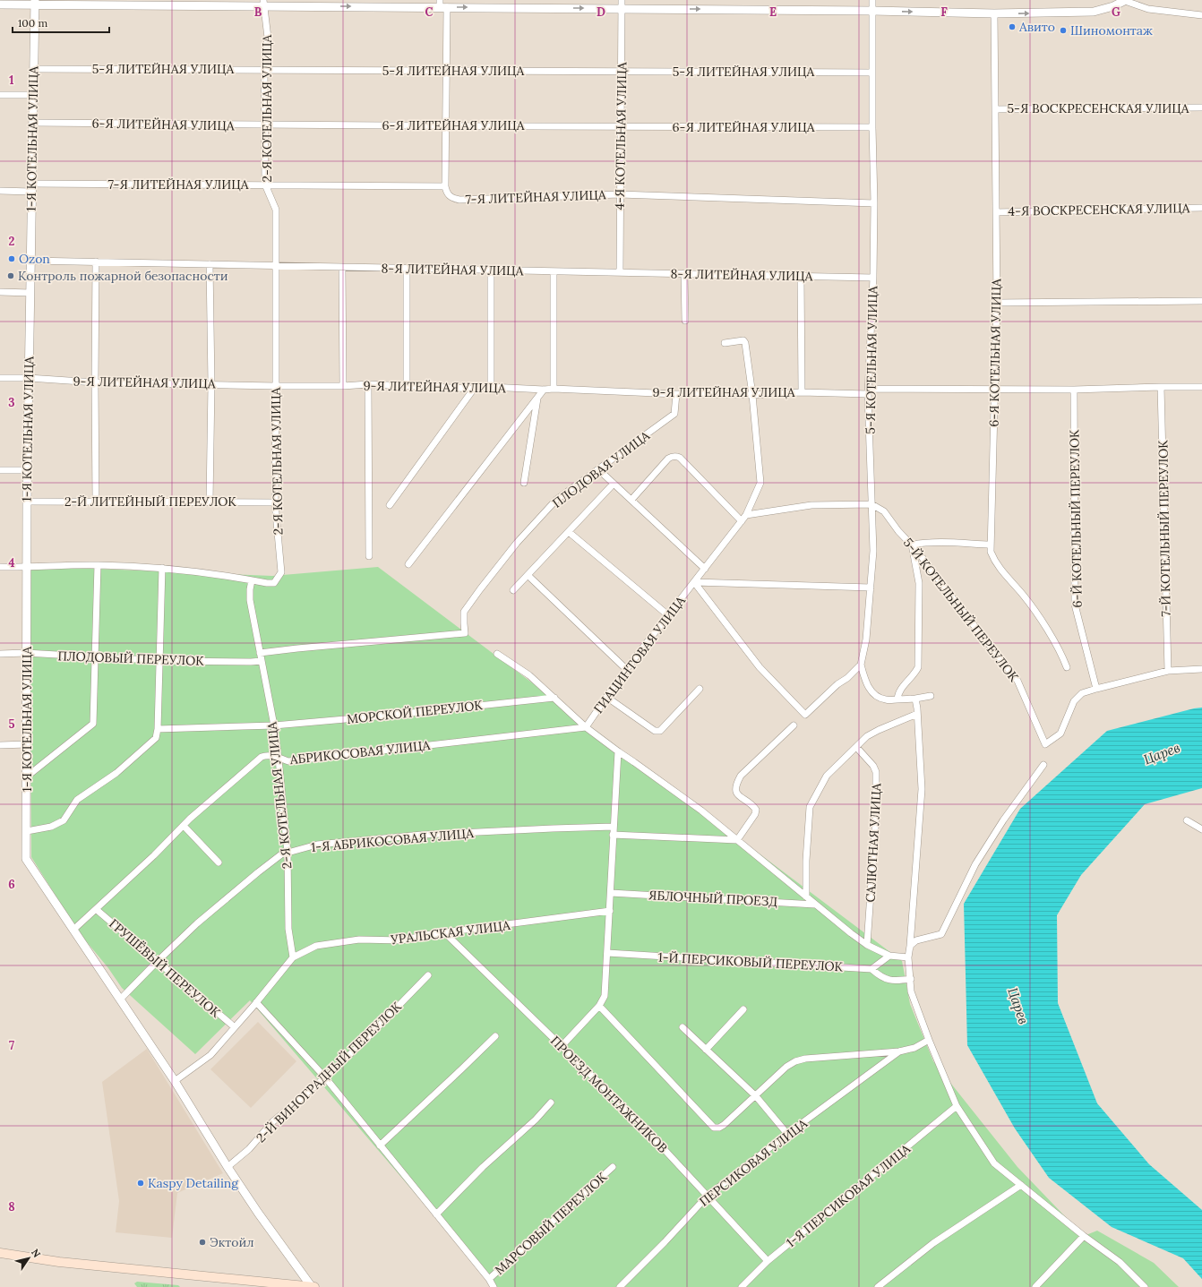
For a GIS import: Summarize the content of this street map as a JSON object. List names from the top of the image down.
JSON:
{
  "streets": {
    "street": [
      "5-Я ЛИТЕЙНАЯ УЛИЦА",
      "2-Я КОТЕЛЬНАЯ УЛИЦА",
      "5-Я ВОСКРЕСЕНСКАЯ УЛИЦА",
      "6-Я ЛИТЕЙНАЯ УЛИЦА",
      "4-Я КОТЕЛЬНАЯ УЛИЦА",
      "1-Я КОТЕЛЬНАЯ УЛИЦА",
      "7-Я ЛИТЕЙНАЯ УЛИЦА",
      "4-Я ВОСКРЕСЕНСКАЯ УЛИЦА",
      "8-Я ЛИТЕЙНАЯ УЛИЦА",
      "6-Я КОТЕЛЬНАЯ УЛИЦА",
      "5-Я КОТЕЛЬНАЯ УЛИЦА",
      "9-Я ЛИТЕЙНАЯ УЛИЦА",
      "ПЛОДОВАЯ УЛИЦА",
      "2-Й ЛИТЕЙНЫЙ ПЕРЕУЛОК",
      "6-Й КОТЕЛЬНЫЙ ПЕРЕУЛОК",
      "7-Й КОТЕЛЬНЫЙ ПЕРЕУЛОК",
      "5-Й КОТЕЛЬНЫЙ ПЕРЕУЛОК",
      "ГИАЦИНТОВАЯ УЛИЦА",
      "ПЛОДОВЫЙ ПЕРЕУЛОК",
      "МОРСКОЙ ПЕРЕУЛОК",
      "АБРИКОСОВАЯ УЛИЦА",
      "1-Я АБРИКОСОВАЯ УЛИЦА",
      "САЛЮТНАЯ УЛИЦА",
      "ЯБЛОЧНЫЙ ПРОЕЗД",
      "УРАЛЬСКАЯ УЛИЦА",
      "1-Й ПЕРСИКОВЫЙ ПЕРЕУЛОК",
      "ГРУШЁВЫЙ ПЕРЕУЛОК",
      "2-Й ВИНОГРАДНЫЙ ПЕРЕУЛОК",
      "ПРОЕЗД МОНТАЖНИКОВ",
      "ПЕРСИКОВАЯ УЛИЦА",
      "1-Я ПЕРСИКОВАЯ УЛИЦА",
      "МАРСОВЫЙ ПЕРЕУЛОК"
    ]
  },
  "crossings": [
    ["5-Я ЛИТЕЙНАЯ УЛИЦА", "2-Я КОТЕЛЬНАЯ УЛИЦА"],
    ["5-Я ЛИТЕЙНАЯ УЛИЦА", "4-Я КОТЕЛЬНАЯ УЛИЦА"],
    ["5-Я ЛИТЕЙНАЯ УЛИЦА", "1-Я КОТЕЛЬНАЯ УЛИЦА"],
    ["5-Я ЛИТЕЙНАЯ УЛИЦА", "5-Я КОТЕЛЬНАЯ УЛИЦА"],
    ["2-Я КОТЕЛЬНАЯ УЛИЦА", "6-Я ЛИТЕЙНАЯ УЛИЦА"],
    ["2-Я КОТЕЛЬНАЯ УЛИЦА", "7-Я ЛИТЕЙНАЯ УЛИЦА"],
    ["2-Я КОТЕЛЬНАЯ УЛИЦА", "8-Я ЛИТЕЙНАЯ УЛИЦА"],
    ["2-Я КОТЕЛЬНАЯ УЛИЦА", "9-Я ЛИТЕЙНАЯ УЛИЦА"],
    ["2-Я КОТЕЛЬНАЯ УЛИЦА", "ПЛОДОВАЯ УЛИЦА"],
    ["2-Я КОТЕЛЬНАЯ УЛИЦА", "2-Й ЛИТЕЙНЫЙ ПЕРЕУЛОК"],
    ["2-Я КОТЕЛЬНАЯ УЛИЦА", "ПЛОДОВЫЙ ПЕРЕУЛОК"],
    ["2-Я КОТЕЛЬНАЯ УЛИЦА", "МОРСКОЙ ПЕРЕУЛОК"],
    ["2-Я КОТЕЛЬНАЯ УЛИЦА", "АБРИКОСОВАЯ УЛИЦА"],
    ["2-Я КОТЕЛЬНАЯ УЛИЦА", "1-Я АБРИКОСОВАЯ УЛИЦА"],
    ["2-Я КОТЕЛЬНАЯ УЛИЦА", "УРАЛЬСКАЯ УЛИЦА"],
    ["5-Я ВОСКРЕСЕНСКАЯ УЛИЦА", "6-Я КОТЕЛЬНАЯ УЛИЦА"],
    ["6-Я ЛИТЕЙНАЯ УЛИЦА", "4-Я КОТЕЛЬНАЯ УЛИЦА"],
    ["6-Я ЛИТЕЙНАЯ УЛИЦА", "1-Я КОТЕЛЬНАЯ УЛИЦА"],
    ["6-Я ЛИТЕЙНАЯ УЛИЦА", "5-Я КОТЕЛЬНАЯ УЛИЦА"],
    ["4-Я КОТЕЛЬНАЯ УЛИЦА", "7-Я ЛИТЕЙНАЯ УЛИЦА"],
    ["4-Я КОТЕЛЬНАЯ УЛИЦА", "8-Я ЛИТЕЙНАЯ УЛИЦА"],
    ["1-Я КОТЕЛЬНАЯ УЛИЦА", "7-Я ЛИТЕЙНАЯ УЛИЦА"],
    ["1-Я КОТЕЛЬНАЯ УЛИЦА", "8-Я ЛИТЕЙНАЯ УЛИЦА"],
    ["1-Я КОТЕЛЬНАЯ УЛИЦА", "9-Я ЛИТЕЙНАЯ УЛИЦА"],
    ["1-Я КОТЕЛЬНАЯ УЛИЦА", "2-Й ЛИТЕЙНЫЙ ПЕРЕУЛОК"],
    ["1-Я КОТЕЛЬНАЯ УЛИЦА", "ПЛОДОВЫЙ ПЕРЕУЛОК"],
    ["1-Я КОТЕЛЬНАЯ УЛИЦА", "АБРИКОСОВАЯ УЛИЦА"],
    ["7-Я ЛИТЕЙНАЯ УЛИЦА", "5-Я КОТЕЛЬНАЯ УЛИЦА"],
    ["4-Я ВОСКРЕСЕНСКАЯ УЛИЦА", "6-Я КОТЕЛЬНАЯ УЛИЦА"],
    ["8-Я ЛИТЕЙНАЯ УЛИЦА", "5-Я КОТЕЛЬНАЯ УЛИЦА"],
    ["6-Я КОТЕЛЬНАЯ УЛИЦА", "9-Я ЛИТЕЙНАЯ УЛИЦА"],
    ["5-Я КОТЕЛЬНАЯ УЛИЦА", "9-Я ЛИТЕЙНАЯ УЛИЦА"],
    ["5-Я КОТЕЛЬНАЯ УЛИЦА", "5-Й КОТЕЛЬНЫЙ ПЕРЕУЛОК"],
    ["9-Я ЛИТЕЙНАЯ УЛИЦА", "ПЛОДОВАЯ УЛИЦА"],
    ["9-Я ЛИТЕЙНАЯ УЛИЦА", "6-Й КОТЕЛЬНЫЙ ПЕРЕУЛОК"],
    ["9-Я ЛИТЕЙНАЯ УЛИЦА", "7-Й КОТЕЛЬНЫЙ ПЕРЕУЛОК"],
    ["9-Я ЛИТЕЙНАЯ УЛИЦА", "ГИАЦИНТОВАЯ УЛИЦА"],
    ["6-Й КОТЕЛЬНЫЙ ПЕРЕУЛОК", "5-Й КОТЕЛЬНЫЙ ПЕРЕУЛОК"],
    ["ГИАЦИНТОВАЯ УЛИЦА", "АБРИКОСОВАЯ УЛИЦА"],
    ["АБРИКОСОВАЯ УЛИЦА", "ГРУШЁВЫЙ ПЕРЕУЛОК"],
    ["1-Я АБРИКОСОВАЯ УЛИЦА", "ГРУШЁВЫЙ ПЕРЕУЛОК"],
    ["УРАЛЬСКАЯ УЛИЦА", "ПРОЕЗД МОНТАЖНИКОВ"],
    ["ПРОЕЗД МОНТАЖНИКОВ", "ПЕРСИКОВАЯ УЛИЦА"],
    ["ПРОЕЗД МОНТАЖНИКОВ", "1-Я ПЕРСИКОВАЯ УЛИЦА"]
  ],
  "water": ["Царев"],
  "places": [
    "Авито",
    "Шиномонтаж",
    "Ozon",
    "Контроль пожарной безопасности",
    "Kaspy Detailing",
    "Эктойл"
  ],
  "scale_bar": "100 m",
  "north": "top right",
  "grid": {
    "columns": [
      "B",
      "C",
      "D",
      "E",
      "F",
      "G"
    ],
    "rows": [
      "1",
      "2",
      "3",
      "4",
      "5",
      "6",
      "7",
      "8"
    ]
  }
}
